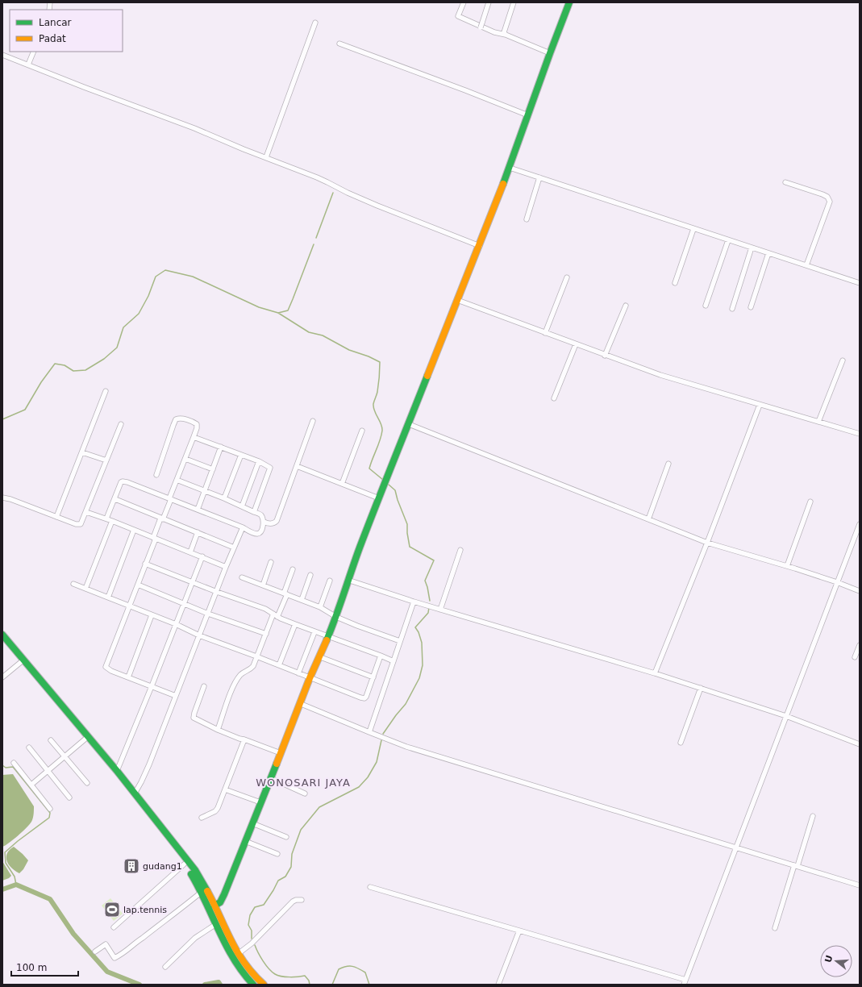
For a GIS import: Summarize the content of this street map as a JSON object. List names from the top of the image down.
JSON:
{
  "districts": ["WONOSARI JAYA"],
  "places": {
    "building": ["gudang1"],
    "sports": ["lap.tennis"]
  },
  "legend": ["Lancar", "Padat"],
  "scale_bar": "100 m",
  "north": "left"
}
